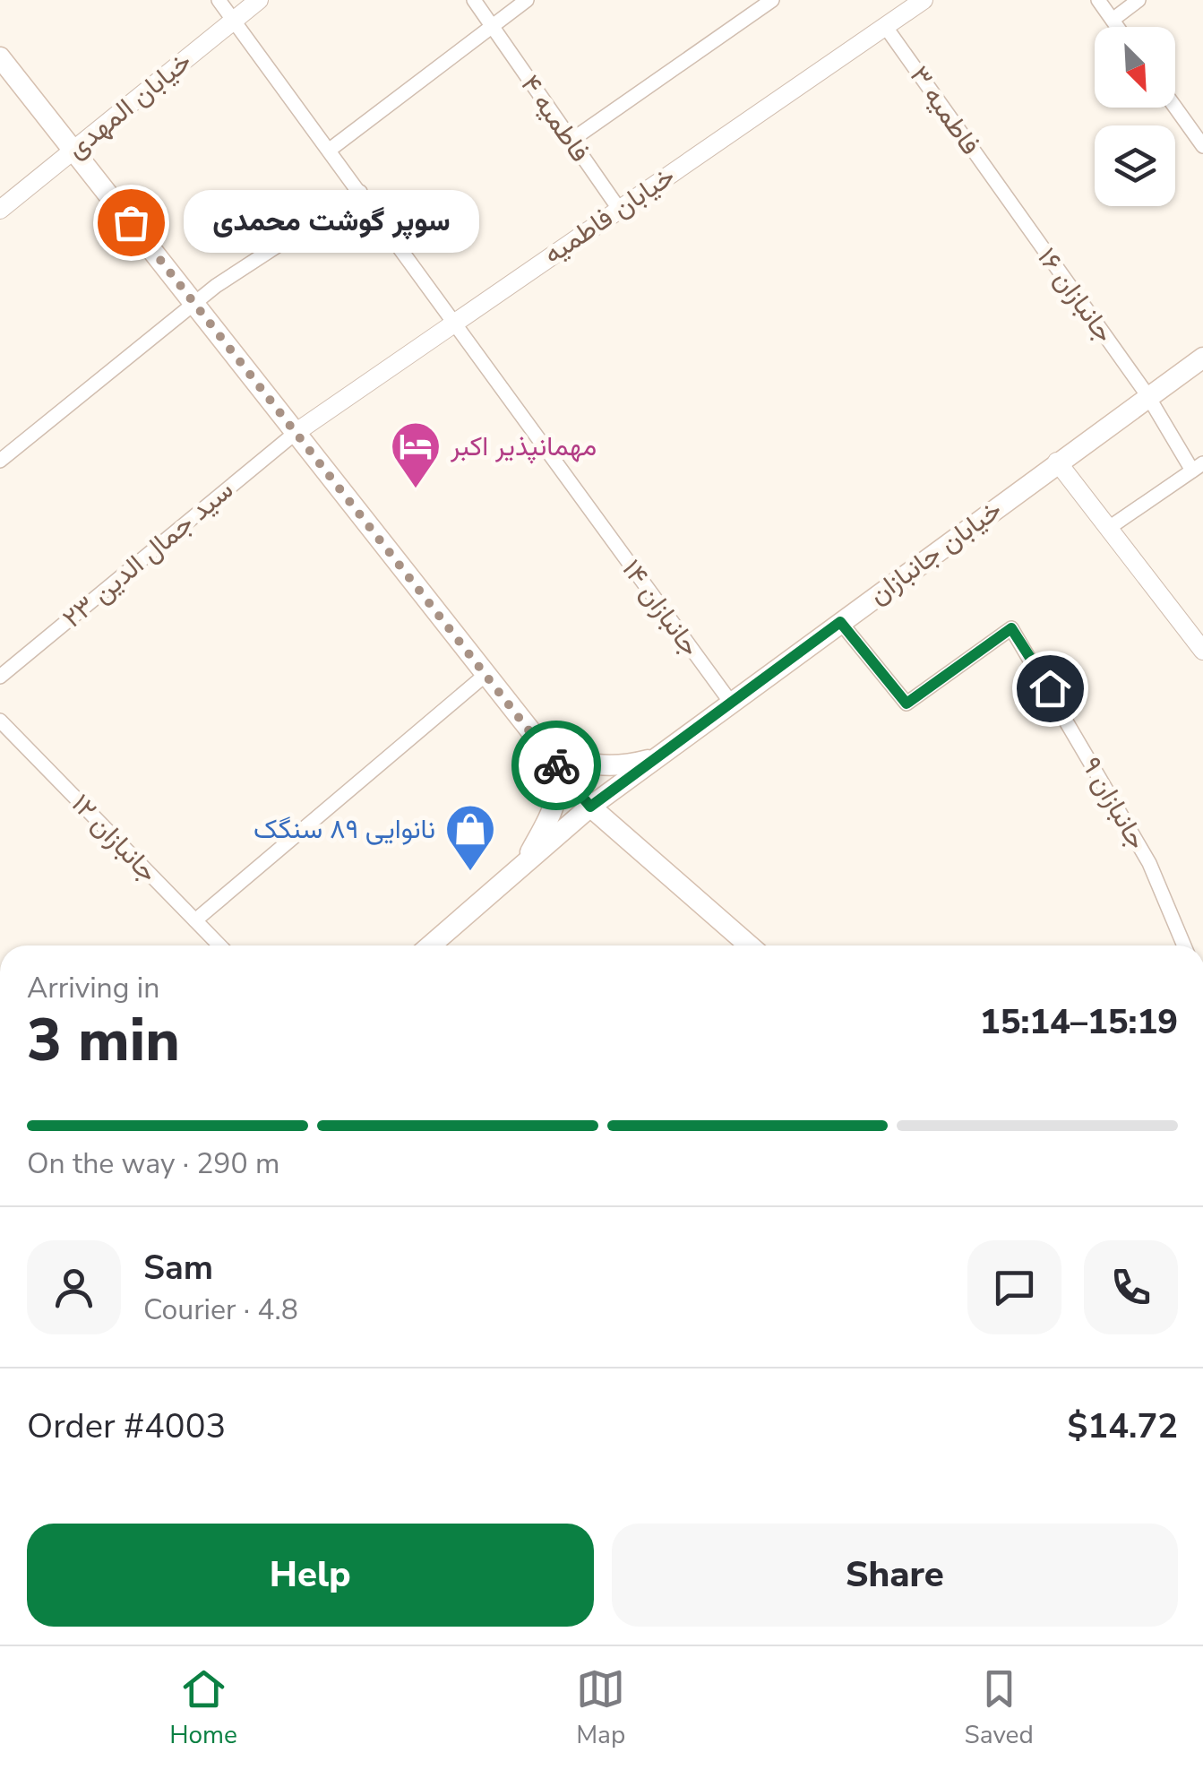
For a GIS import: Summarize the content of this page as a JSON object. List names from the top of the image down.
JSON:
{
  "streets": {
    "main road": ["خیابان جانبازان"],
    "street": [
      "خیابان المهدی",
      "فاطمیه ۳",
      "فاطمیه ۴",
      "خیابان فاطمیه",
      "جانبازان ۱۶",
      "سید جمال الدین ۲۳",
      "جانبازان ۱۴",
      "جانبازان ۹",
      "جانبازان ۱۲"
    ]
  },
  "crossings": [
    ["خیابان المهدی", "جانبازان ۱۴"],
    ["فاطمیه ۳", "خیابان فاطمیه"],
    ["فاطمیه ۳", "جانبازان ۱۶"],
    ["فاطمیه ۴", "خیابان فاطمیه"],
    ["خیابان فاطمیه", "سید جمال الدین ۲۳"],
    ["خیابان فاطمیه", "جانبازان ۱۴"],
    ["جانبازان ۱۶", "خیابان جانبازان"],
    ["خیابان جانبازان", "جانبازان ۱۴"],
    ["خیابان جانبازان", "جانبازان ۹"]
  ],
  "places": {
    "other": ["سوپر گوشت محمدی"],
    "hotel": ["مهمانپذیر اکبر"],
    "shop": ["نانوایی ۸۹ سنگک"]
  },
  "north": "bottom right",
  "page": {
    "bubble": "سوپر گوشت محمدی",
    "heading": ["3 min", "Arriving in", "15:14–15:19"],
    "panel": [
      "Sam",
      "Courier · 4.8",
      "Order #4003",
      "$14.72"
    ],
    "bar": "On the way · 290 m",
    "buttons": ["Help", "Share"],
    "tabs": ["Home", "Map", "Saved"]
  }
}
